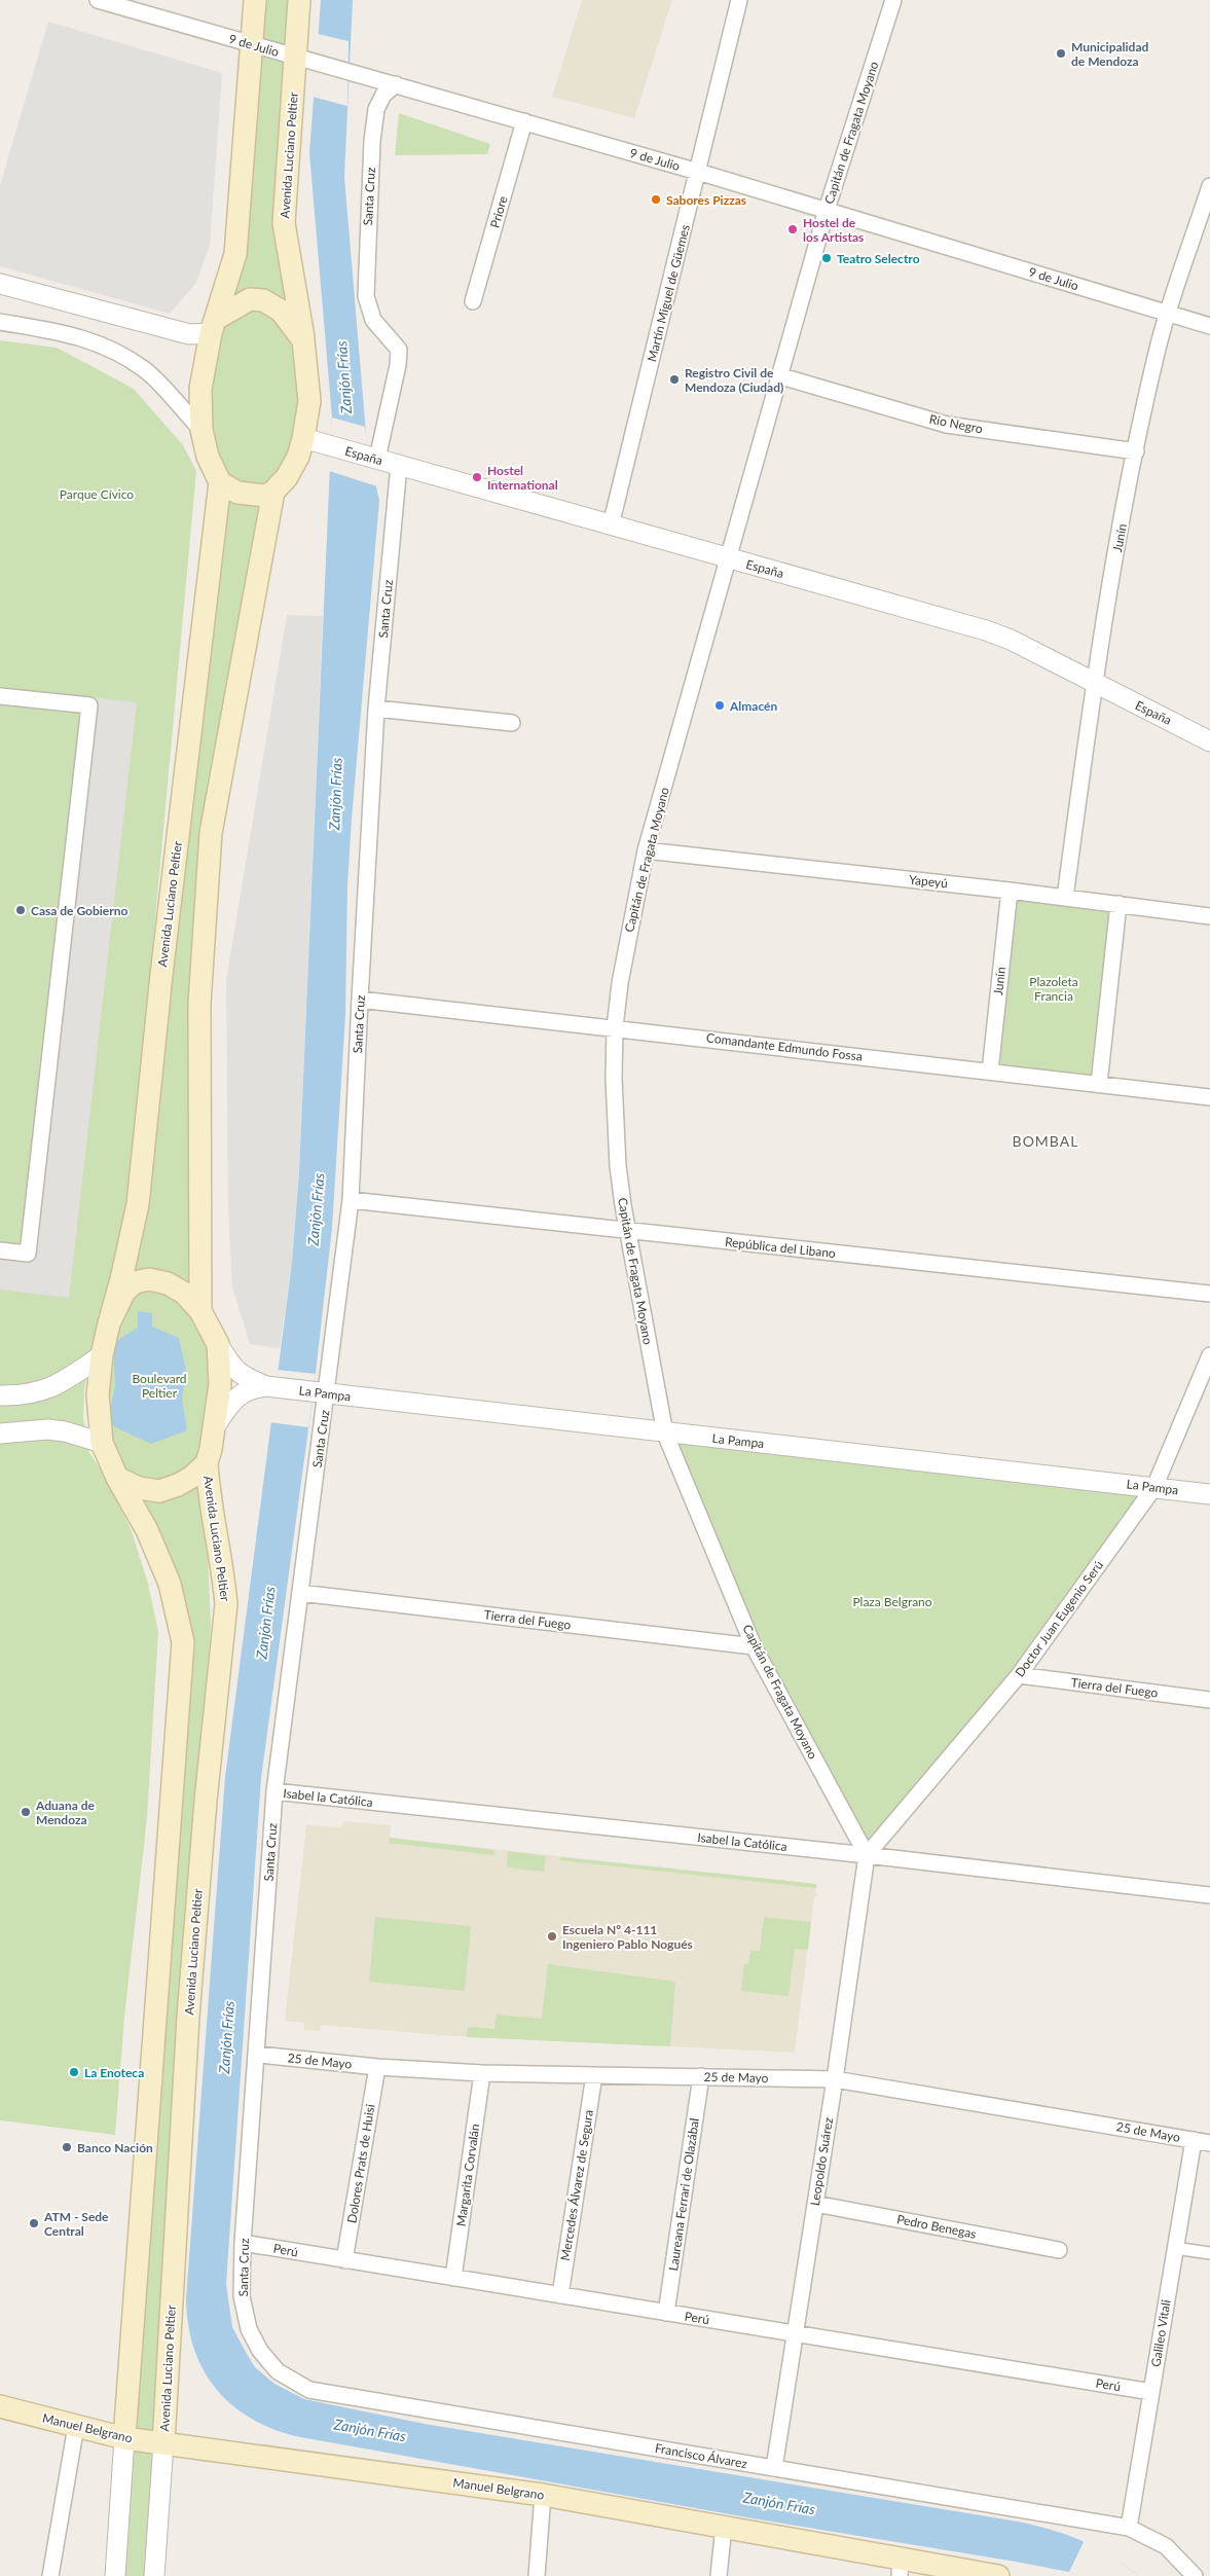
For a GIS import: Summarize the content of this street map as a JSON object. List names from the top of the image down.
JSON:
{
  "streets": {
    "main road": ["Avenida Luciano Peltier", "Manuel Belgrano"],
    "street": [
      "9 de Julio",
      "Capitán de Fragata Moyano",
      "Santa Cruz",
      "Priore",
      "Martín Miguel de Güemes",
      "Río Negro",
      "España",
      "Junín",
      "Yapeyú",
      "Comandante Edmundo Fossa",
      "República del Libano",
      "La Pampa",
      "Doctor Juan Eugenio Serú",
      "Tierra del Fuego",
      "Isabel la Católica",
      "25 de Mayo",
      "Leopoldo Suárez",
      "Dolores Prats de Huisi",
      "Margarita Corvalán",
      "Mercedes Álvarez de Segura",
      "Laureana Ferrari de Olazábal",
      "Pedro Benegas",
      "Perú",
      "Galileo Vitali",
      "Francisco Álvarez"
    ]
  },
  "crossings": [
    ["9 de Julio", "Capitán de Fragata Moyano"],
    ["9 de Julio", "Avenida Luciano Peltier"],
    ["9 de Julio", "Santa Cruz"],
    ["9 de Julio", "Priore"],
    ["9 de Julio", "Martín Miguel de Güemes"],
    ["9 de Julio", "Junín"],
    ["Capitán de Fragata Moyano", "Río Negro"],
    ["Capitán de Fragata Moyano", "España"],
    ["Capitán de Fragata Moyano", "Yapeyú"],
    ["Capitán de Fragata Moyano", "Comandante Edmundo Fossa"],
    ["Capitán de Fragata Moyano", "República del Libano"],
    ["Capitán de Fragata Moyano", "La Pampa"],
    ["Capitán de Fragata Moyano", "Doctor Juan Eugenio Serú"],
    ["Capitán de Fragata Moyano", "Tierra del Fuego"],
    ["Capitán de Fragata Moyano", "Isabel la Católica"],
    ["Capitán de Fragata Moyano", "Leopoldo Suárez"],
    ["Avenida Luciano Peltier", "España"],
    ["Avenida Luciano Peltier", "La Pampa"],
    ["Avenida Luciano Peltier", "Manuel Belgrano"],
    ["Santa Cruz", "España"],
    ["Santa Cruz", "Comandante Edmundo Fossa"],
    ["Santa Cruz", "República del Libano"],
    ["Santa Cruz", "La Pampa"],
    ["Santa Cruz", "Tierra del Fuego"],
    ["Santa Cruz", "Isabel la Católica"],
    ["Santa Cruz", "25 de Mayo"],
    ["Santa Cruz", "Perú"],
    ["Santa Cruz", "Francisco Álvarez"],
    ["Martín Miguel de Güemes", "España"],
    ["Río Negro", "Junín"],
    ["España", "Junín"],
    ["Junín", "Yapeyú"],
    ["Junín", "Comandante Edmundo Fossa"],
    ["La Pampa", "Doctor Juan Eugenio Serú"],
    ["Doctor Juan Eugenio Serú", "Tierra del Fuego"],
    ["Doctor Juan Eugenio Serú", "Isabel la Católica"],
    ["Doctor Juan Eugenio Serú", "Leopoldo Suárez"],
    ["Isabel la Católica", "Leopoldo Suárez"],
    ["25 de Mayo", "Leopoldo Suárez"],
    ["25 de Mayo", "Dolores Prats de Huisi"],
    ["25 de Mayo", "Margarita Corvalán"],
    ["25 de Mayo", "Mercedes Álvarez de Segura"],
    ["25 de Mayo", "Laureana Ferrari de Olazábal"],
    ["25 de Mayo", "Galileo Vitali"],
    ["Leopoldo Suárez", "Pedro Benegas"],
    ["Leopoldo Suárez", "Perú"],
    ["Leopoldo Suárez", "Francisco Álvarez"],
    ["Dolores Prats de Huisi", "Perú"],
    ["Margarita Corvalán", "Perú"],
    ["Mercedes Álvarez de Segura", "Perú"],
    ["Laureana Ferrari de Olazábal", "Perú"],
    ["Perú", "Galileo Vitali"],
    ["Galileo Vitali", "Francisco Álvarez"]
  ],
  "districts": ["BOMBAL"],
  "water": ["Zanjón Frías"],
  "parks": [
    "Parque Cívico",
    "Plazoleta Francia",
    "Boulevard Peltier",
    "Plaza Belgrano"
  ],
  "places": [
    "Municipalidad de Mendoza",
    "Sabores Pizzas",
    "Hostel de los Artistas",
    "Teatro Selectro",
    "Registro Civil de Mendoza (Ciudad)",
    "Hostel International",
    "Almacén",
    "Casa de Gobierno",
    "Aduana de Mendoza",
    "Escuela Nº 4-111 Ingeniero Pablo Nogués",
    "La Enoteca",
    "Banco Nación",
    "ATM - Sede Central"
  ]
}
